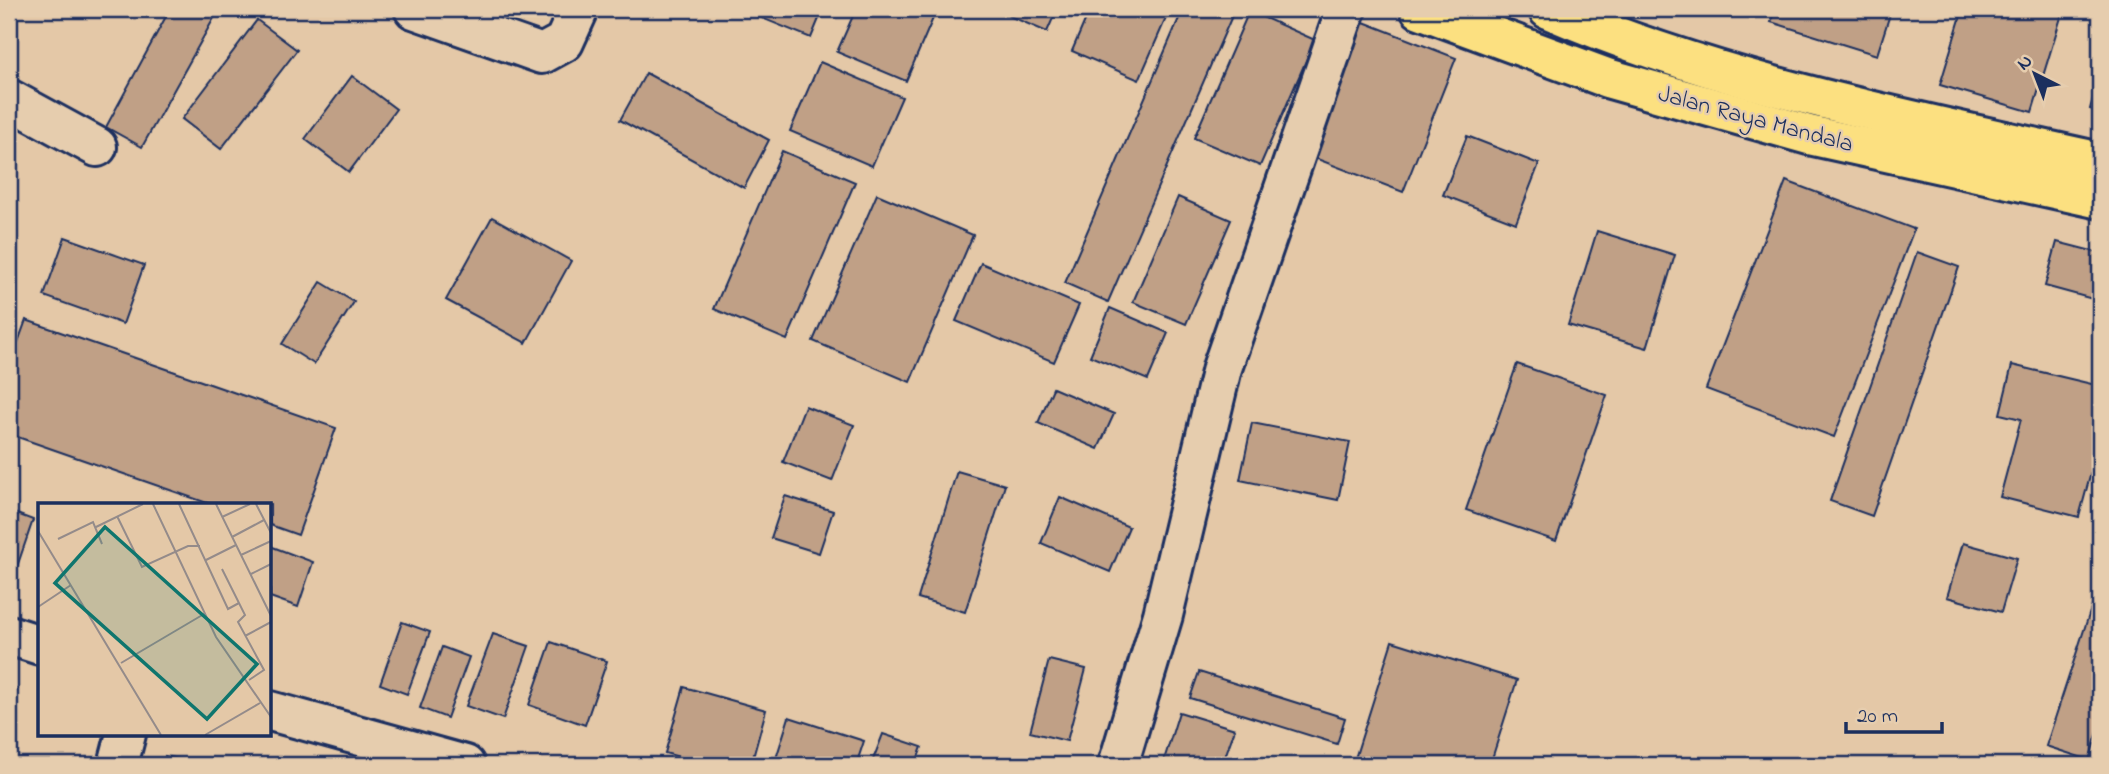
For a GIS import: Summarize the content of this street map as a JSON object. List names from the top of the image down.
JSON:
{
  "streets": {
    "highway": ["Jalan Raya Mandala"]
  },
  "scale_bar": "20 m",
  "north": "top left"
}
